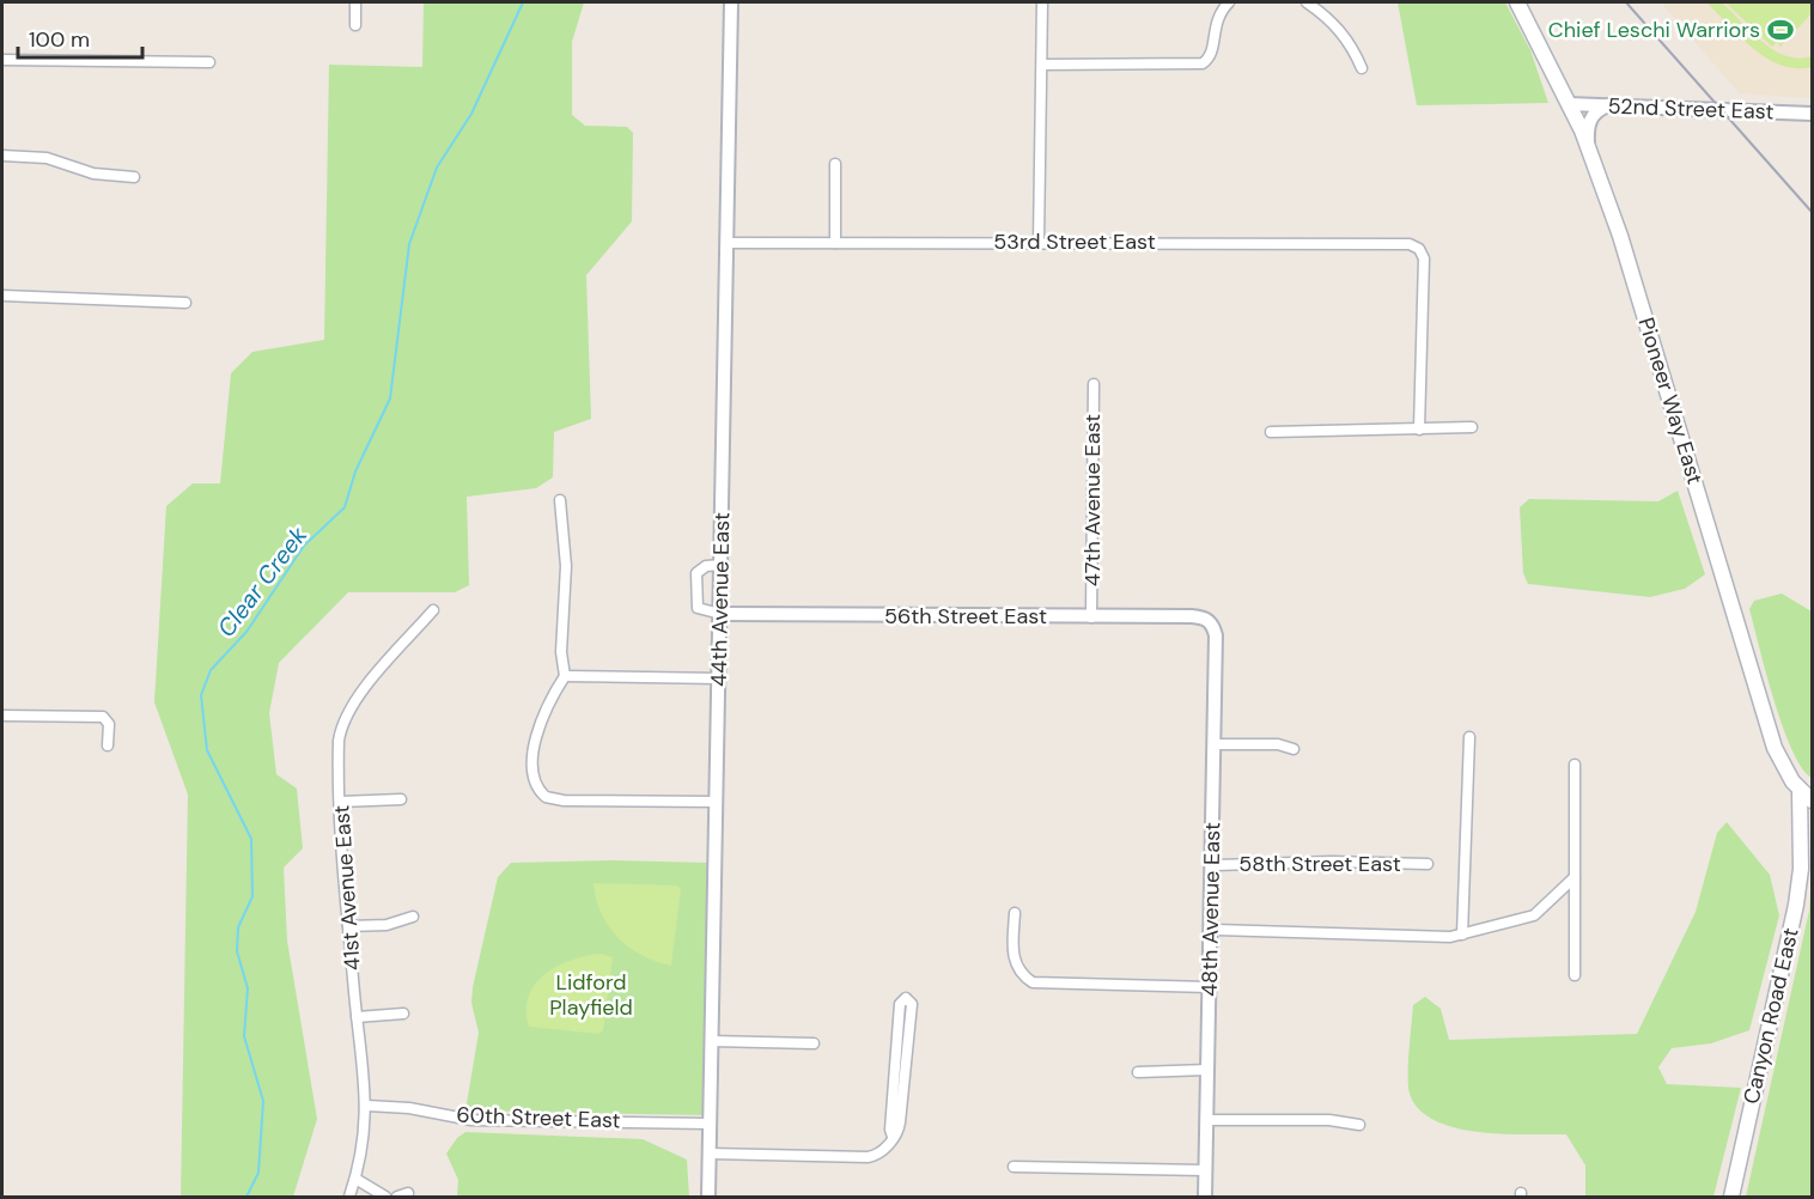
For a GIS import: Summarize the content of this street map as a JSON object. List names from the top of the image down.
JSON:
{
  "streets": {
    "main road": ["Pioneer Way East", "Canyon Road East"],
    "street": [
      "52nd Street East",
      "53rd Street East",
      "47th Avenue East",
      "44th Avenue East",
      "56th Street East",
      "58th Street East",
      "41st Avenue East",
      "48th Avenue East",
      "60th Street East"
    ]
  },
  "crossings": [
    ["52nd Street East", "Pioneer Way East"],
    ["53rd Street East", "44th Avenue East"],
    ["Pioneer Way East", "Canyon Road East"],
    ["47th Avenue East", "56th Street East"],
    ["44th Avenue East", "56th Street East"],
    ["44th Avenue East", "60th Street East"],
    ["56th Street East", "48th Avenue East"],
    ["58th Street East", "48th Avenue East"],
    ["41st Avenue East", "60th Street East"]
  ],
  "water": ["Clear Creek"],
  "parks": ["Lidford Playfield"],
  "places": {
    "sports": ["Chief Leschi Warriors"]
  },
  "scale_bar": "100 m"
}
